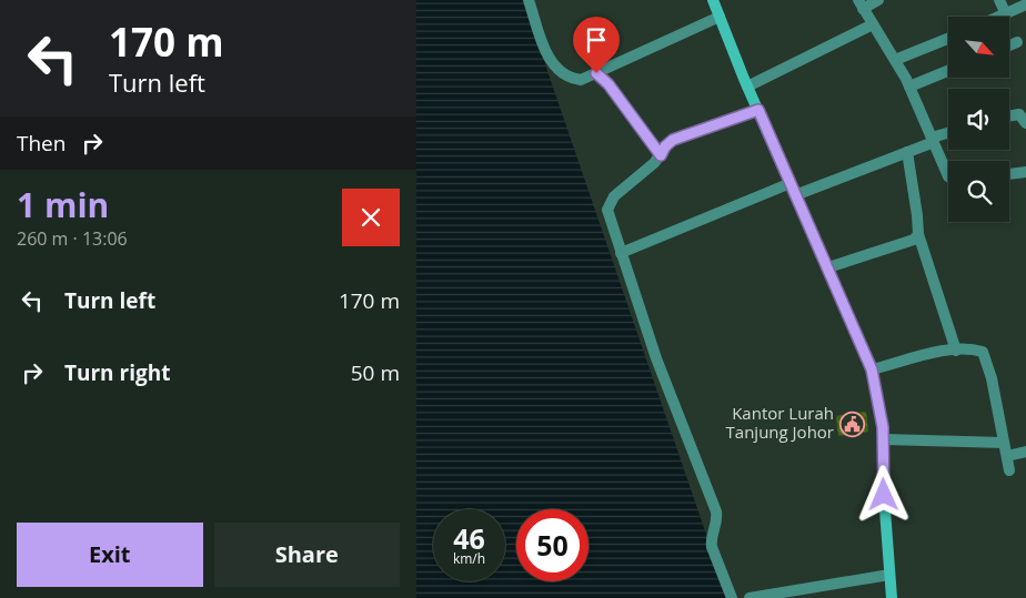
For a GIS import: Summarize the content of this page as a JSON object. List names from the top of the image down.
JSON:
{
  "places": {
    "public building": ["Kantor Lurah Tanjung Johor"]
  },
  "north": "bottom right",
  "page": {
    "turn": ["170 m", "Turn left"],
    "then": "Then",
    "heading": ["1 min", "260 m · 13:06"],
    "list": [
      {
        "name": "Turn left",
        "value": "170 m"
      },
      {
        "name": "Turn right",
        "value": "50 m"
      }
    ],
    "speed": "46 km/h",
    "limit": "50",
    "buttons": ["Exit", "Share"]
  }
}
